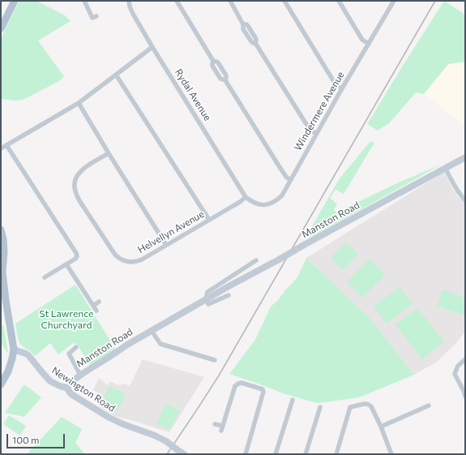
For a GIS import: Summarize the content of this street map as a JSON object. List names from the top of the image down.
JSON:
{
  "streets": {
    "main road": ["Manston Road", "Newington Road"],
    "street": ["Rydal Avenue", "Windermere Avenue", "Helvellyn Avenue"]
  },
  "crossings": [
    ["Rydal Avenue", "Windermere Avenue"],
    ["Rydal Avenue", "Helvellyn Avenue"],
    ["Windermere Avenue", "Helvellyn Avenue"],
    ["Manston Road", "Newington Road"]
  ],
  "parks": ["St Lawrence Churchyard"],
  "scale_bar": "100 m"
}
